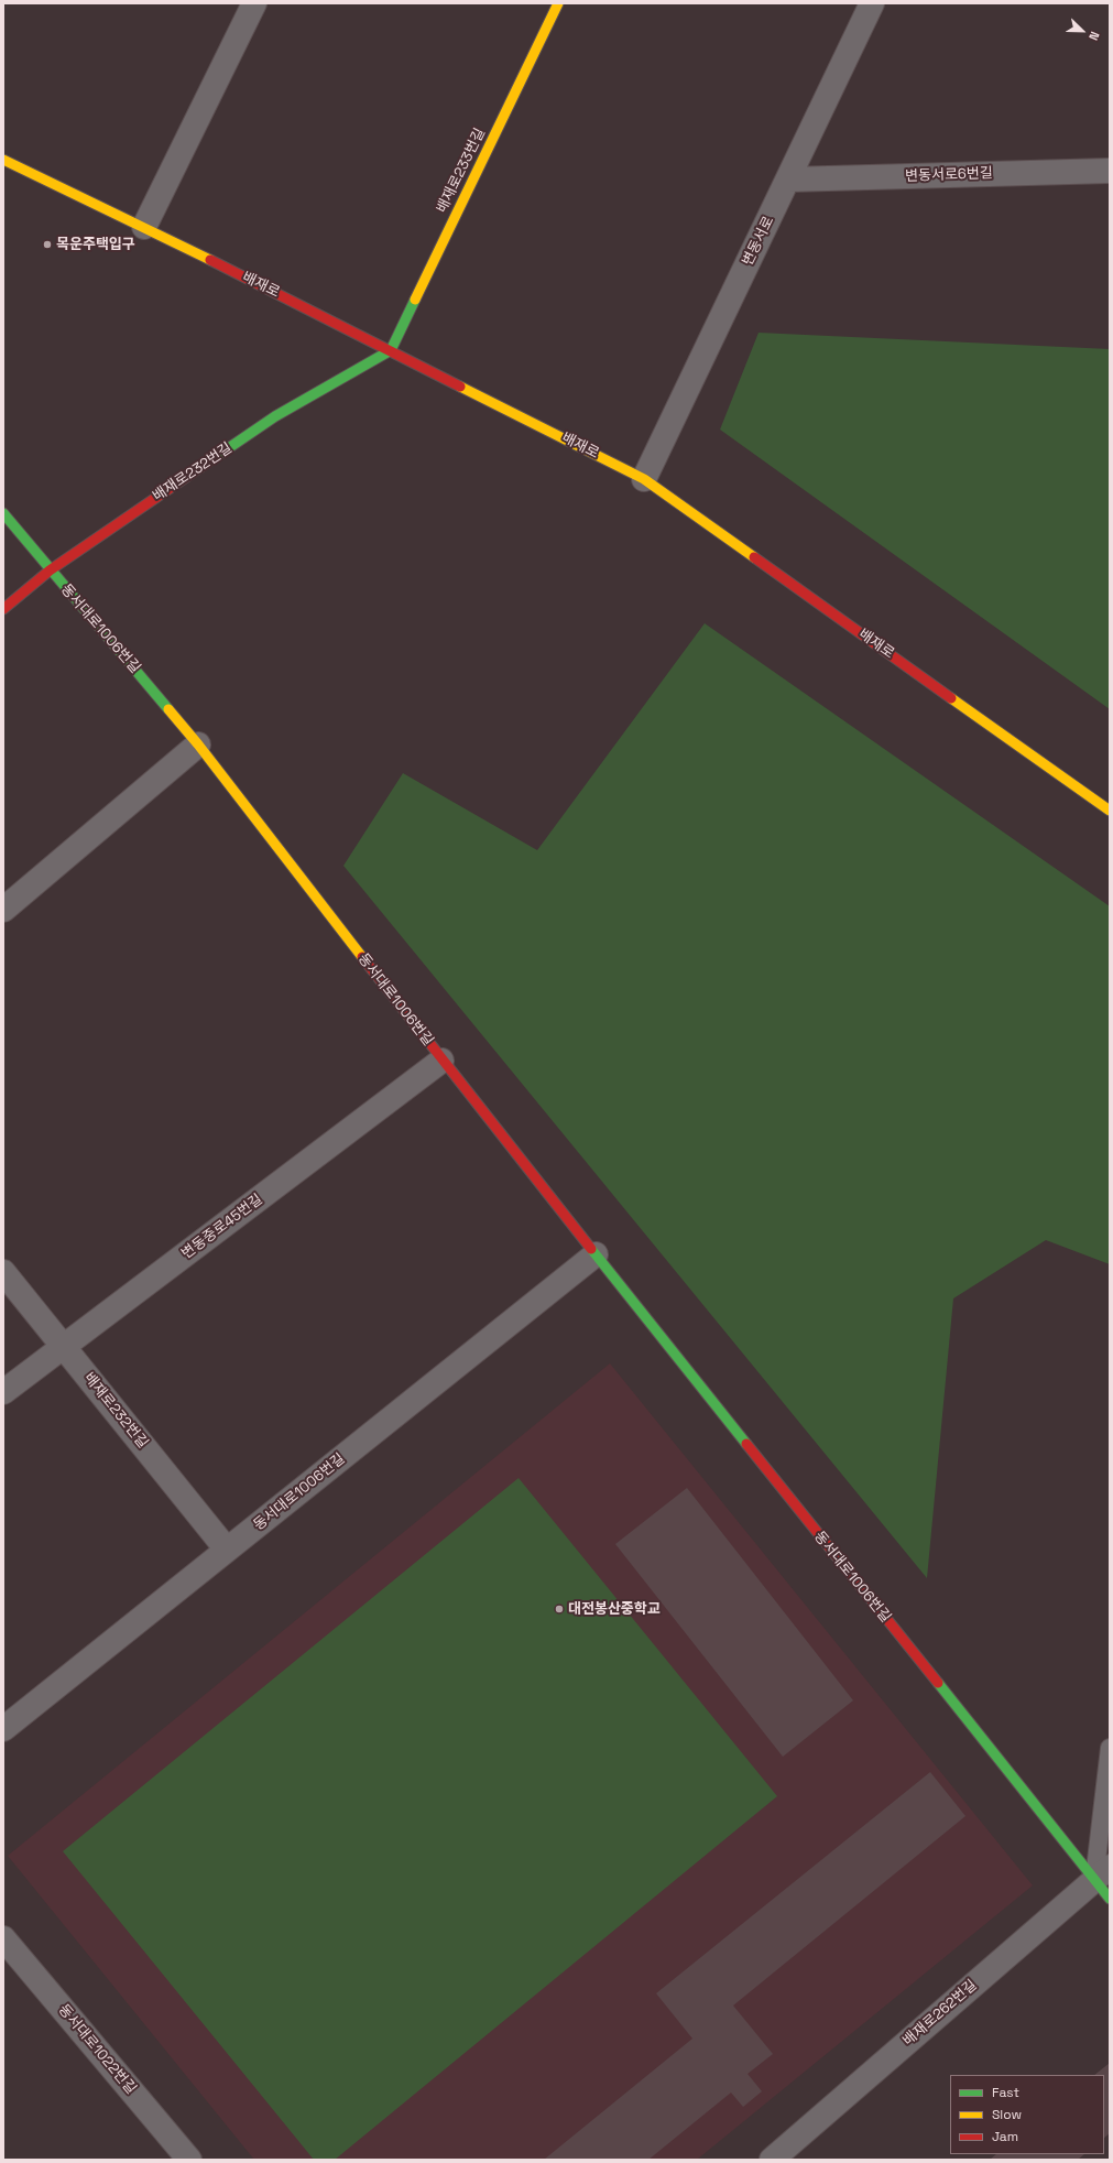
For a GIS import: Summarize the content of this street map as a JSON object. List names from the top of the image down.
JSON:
{
  "streets": {
    "street": [
      "배재로233번길",
      "변동서로6번길",
      "변동서로",
      "배재로",
      "배재로232번길",
      "동서대로1006번길",
      "변동중로45번길",
      "배재로262번길",
      "동서대로1022번길"
    ]
  },
  "crossings": [
    ["배재로233번길", "배재로"],
    ["배재로233번길", "배재로232번길"],
    ["변동서로6번길", "변동서로"],
    ["변동서로", "배재로"],
    ["배재로", "배재로232번길"],
    ["배재로232번길", "동서대로1006번길"],
    ["배재로232번길", "변동중로45번길"],
    ["동서대로1006번길", "변동중로45번길"],
    ["동서대로1006번길", "배재로262번길"]
  ],
  "places": ["목운주택입구", "대전봉산중학교"],
  "legend": ["Fast", "Slow", "Jam"],
  "north": "bottom right"
}
